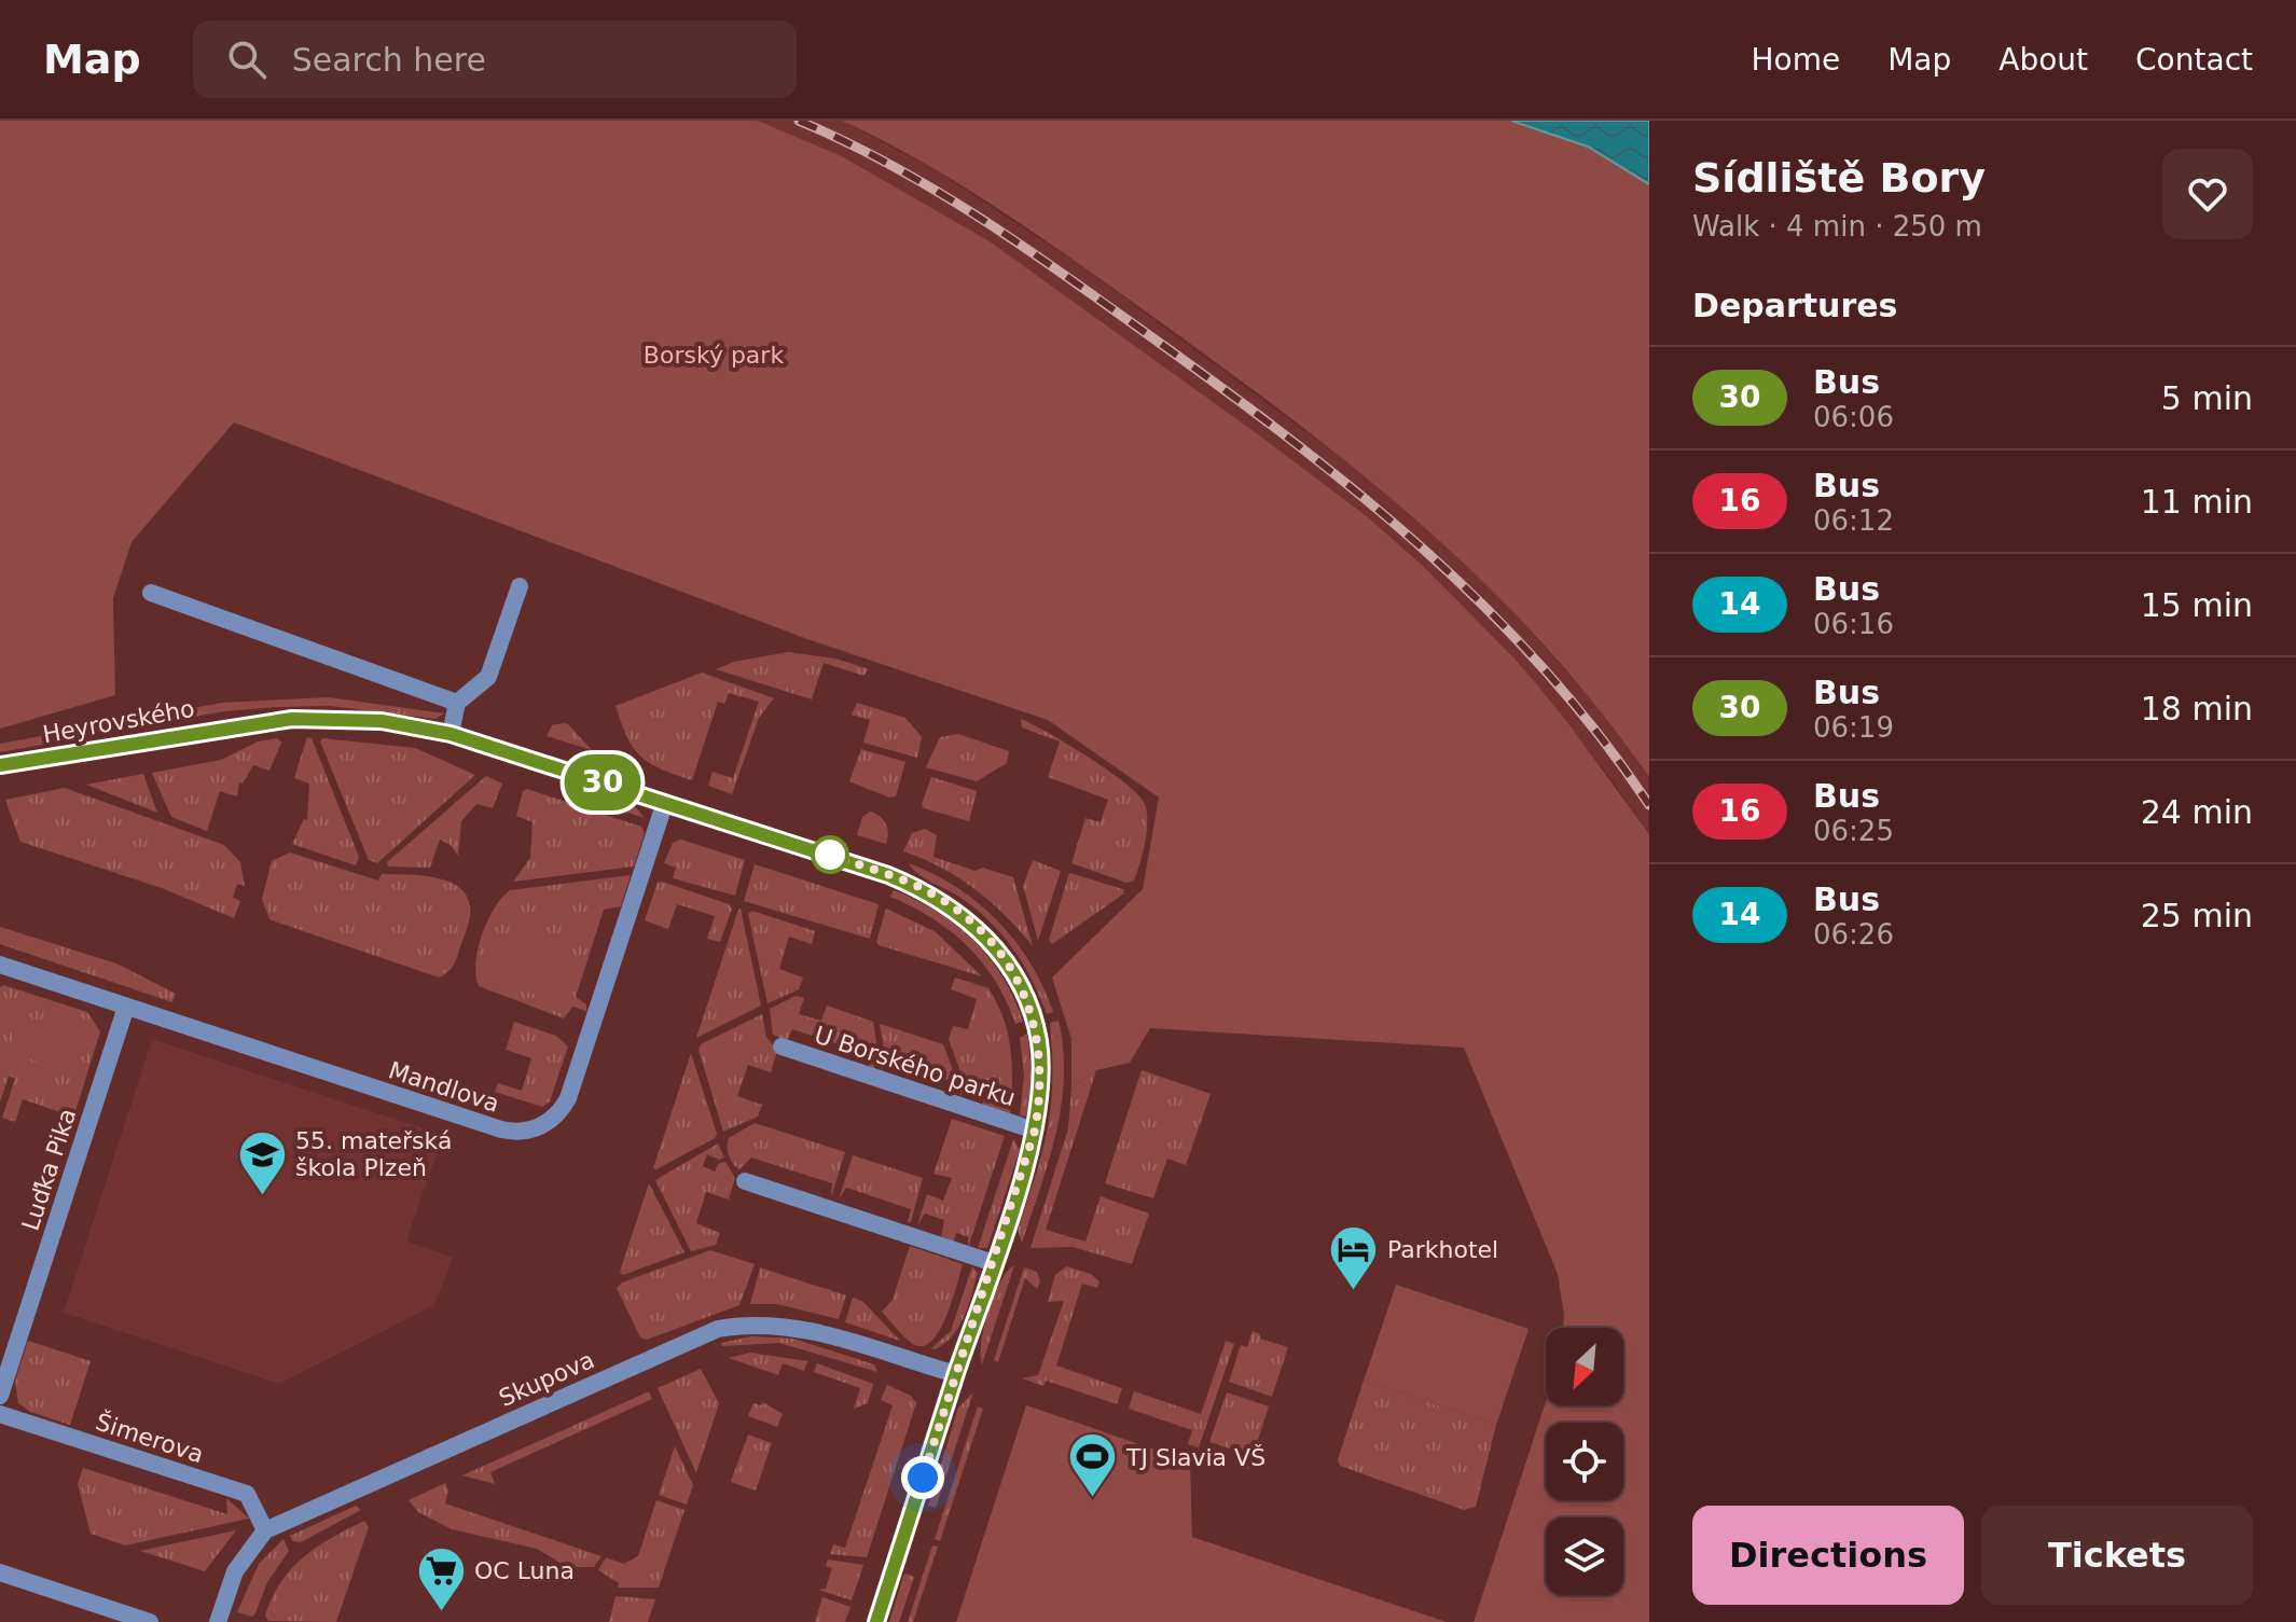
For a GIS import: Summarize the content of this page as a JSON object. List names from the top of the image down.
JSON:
{
  "streets": {
    "street": [
      "Heyrovského",
      "U Borského parku",
      "Mandlova",
      "Luďka Pika",
      "Skupova",
      "Šimerova"
    ]
  },
  "crossings": [
    ["Heyrovského", "U Borského parku"],
    ["Heyrovského", "Mandlova"],
    ["U Borského parku", "Skupova"],
    ["Mandlova", "Luďka Pika"],
    ["Skupova", "Šimerova"]
  ],
  "parks": ["Borský park"],
  "places": {
    "school or university": ["55. mateřská škola Plzeň"],
    "hotel": ["Parkhotel"],
    "sports": ["TJ Slavia VŠ"],
    "supermarket": ["OC Luna"]
  },
  "lines": ["bus line 30"],
  "north": "bottom left",
  "page": {
    "header": "Map",
    "search": "Search here",
    "nav": [
      "Home",
      "Map",
      "About",
      "Contact"
    ],
    "on_map": "30",
    "heading": [
      ["Sídliště Bory", "Walk · 4 min · 250 m"],
      "Departures"
    ],
    "list": [
      {
        "mark": "30",
        "name": "Bus",
        "note": "06:06",
        "value": "5 min"
      },
      {
        "mark": "16",
        "name": "Bus",
        "note": "06:12",
        "value": "11 min"
      },
      {
        "mark": "14",
        "name": "Bus",
        "note": "06:16",
        "value": "15 min"
      },
      {
        "mark": "30",
        "name": "Bus",
        "note": "06:19",
        "value": "18 min"
      },
      {
        "mark": "16",
        "name": "Bus",
        "note": "06:25",
        "value": "24 min"
      },
      {
        "mark": "14",
        "name": "Bus",
        "note": "06:26",
        "value": "25 min"
      }
    ],
    "buttons": ["Directions", "Tickets"]
  }
}
